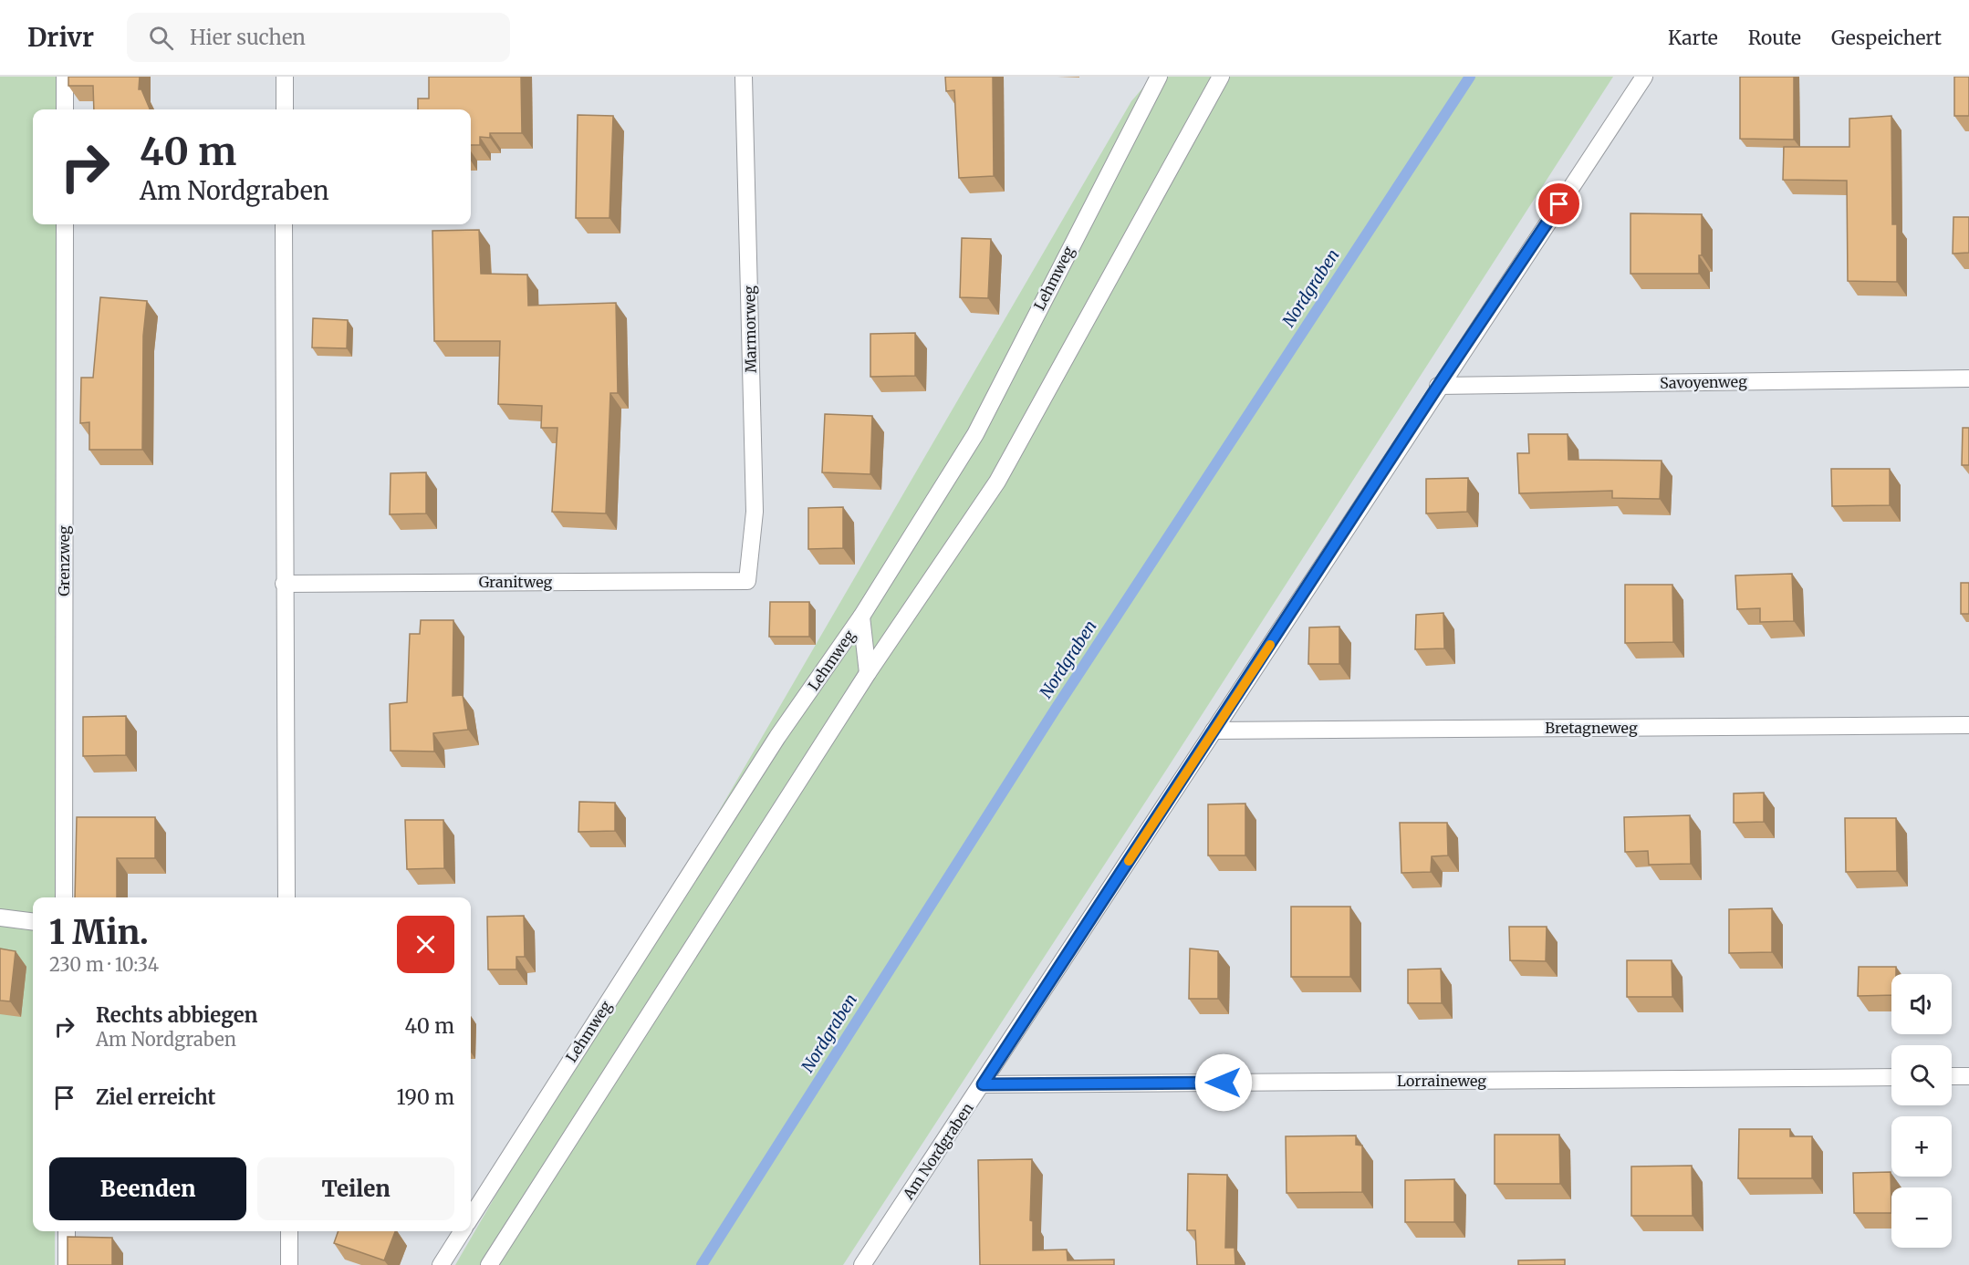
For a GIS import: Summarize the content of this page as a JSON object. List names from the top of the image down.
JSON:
{
  "streets": {
    "lane": [
      "Lehmweg",
      "Marmorweg",
      "Savoyenweg",
      "Grenzweg",
      "Granitweg",
      "Bretagneweg",
      "Lorraineweg",
      "Am Nordgraben"
    ]
  },
  "crossings": [
    ["Marmorweg", "Granitweg"],
    ["Savoyenweg", "Am Nordgraben"],
    ["Bretagneweg", "Am Nordgraben"],
    ["Lorraineweg", "Am Nordgraben"]
  ],
  "water": ["Nordgraben"],
  "page": {
    "header": "Drivr",
    "search": "Hier suchen",
    "nav": ["Karte", "Route", "Gespeichert"],
    "turn": ["40 m", "Am Nordgraben"],
    "heading": ["1 Min.", "230 m · 10:34"],
    "map_buttons": ["+", "−"],
    "list": [
      {
        "name": "Rechts abbiegen",
        "note": "Am Nordgraben",
        "value": "40 m"
      },
      {
        "name": "Ziel erreicht",
        "value": "190 m"
      }
    ],
    "buttons": ["Beenden", "Teilen"]
  }
}
